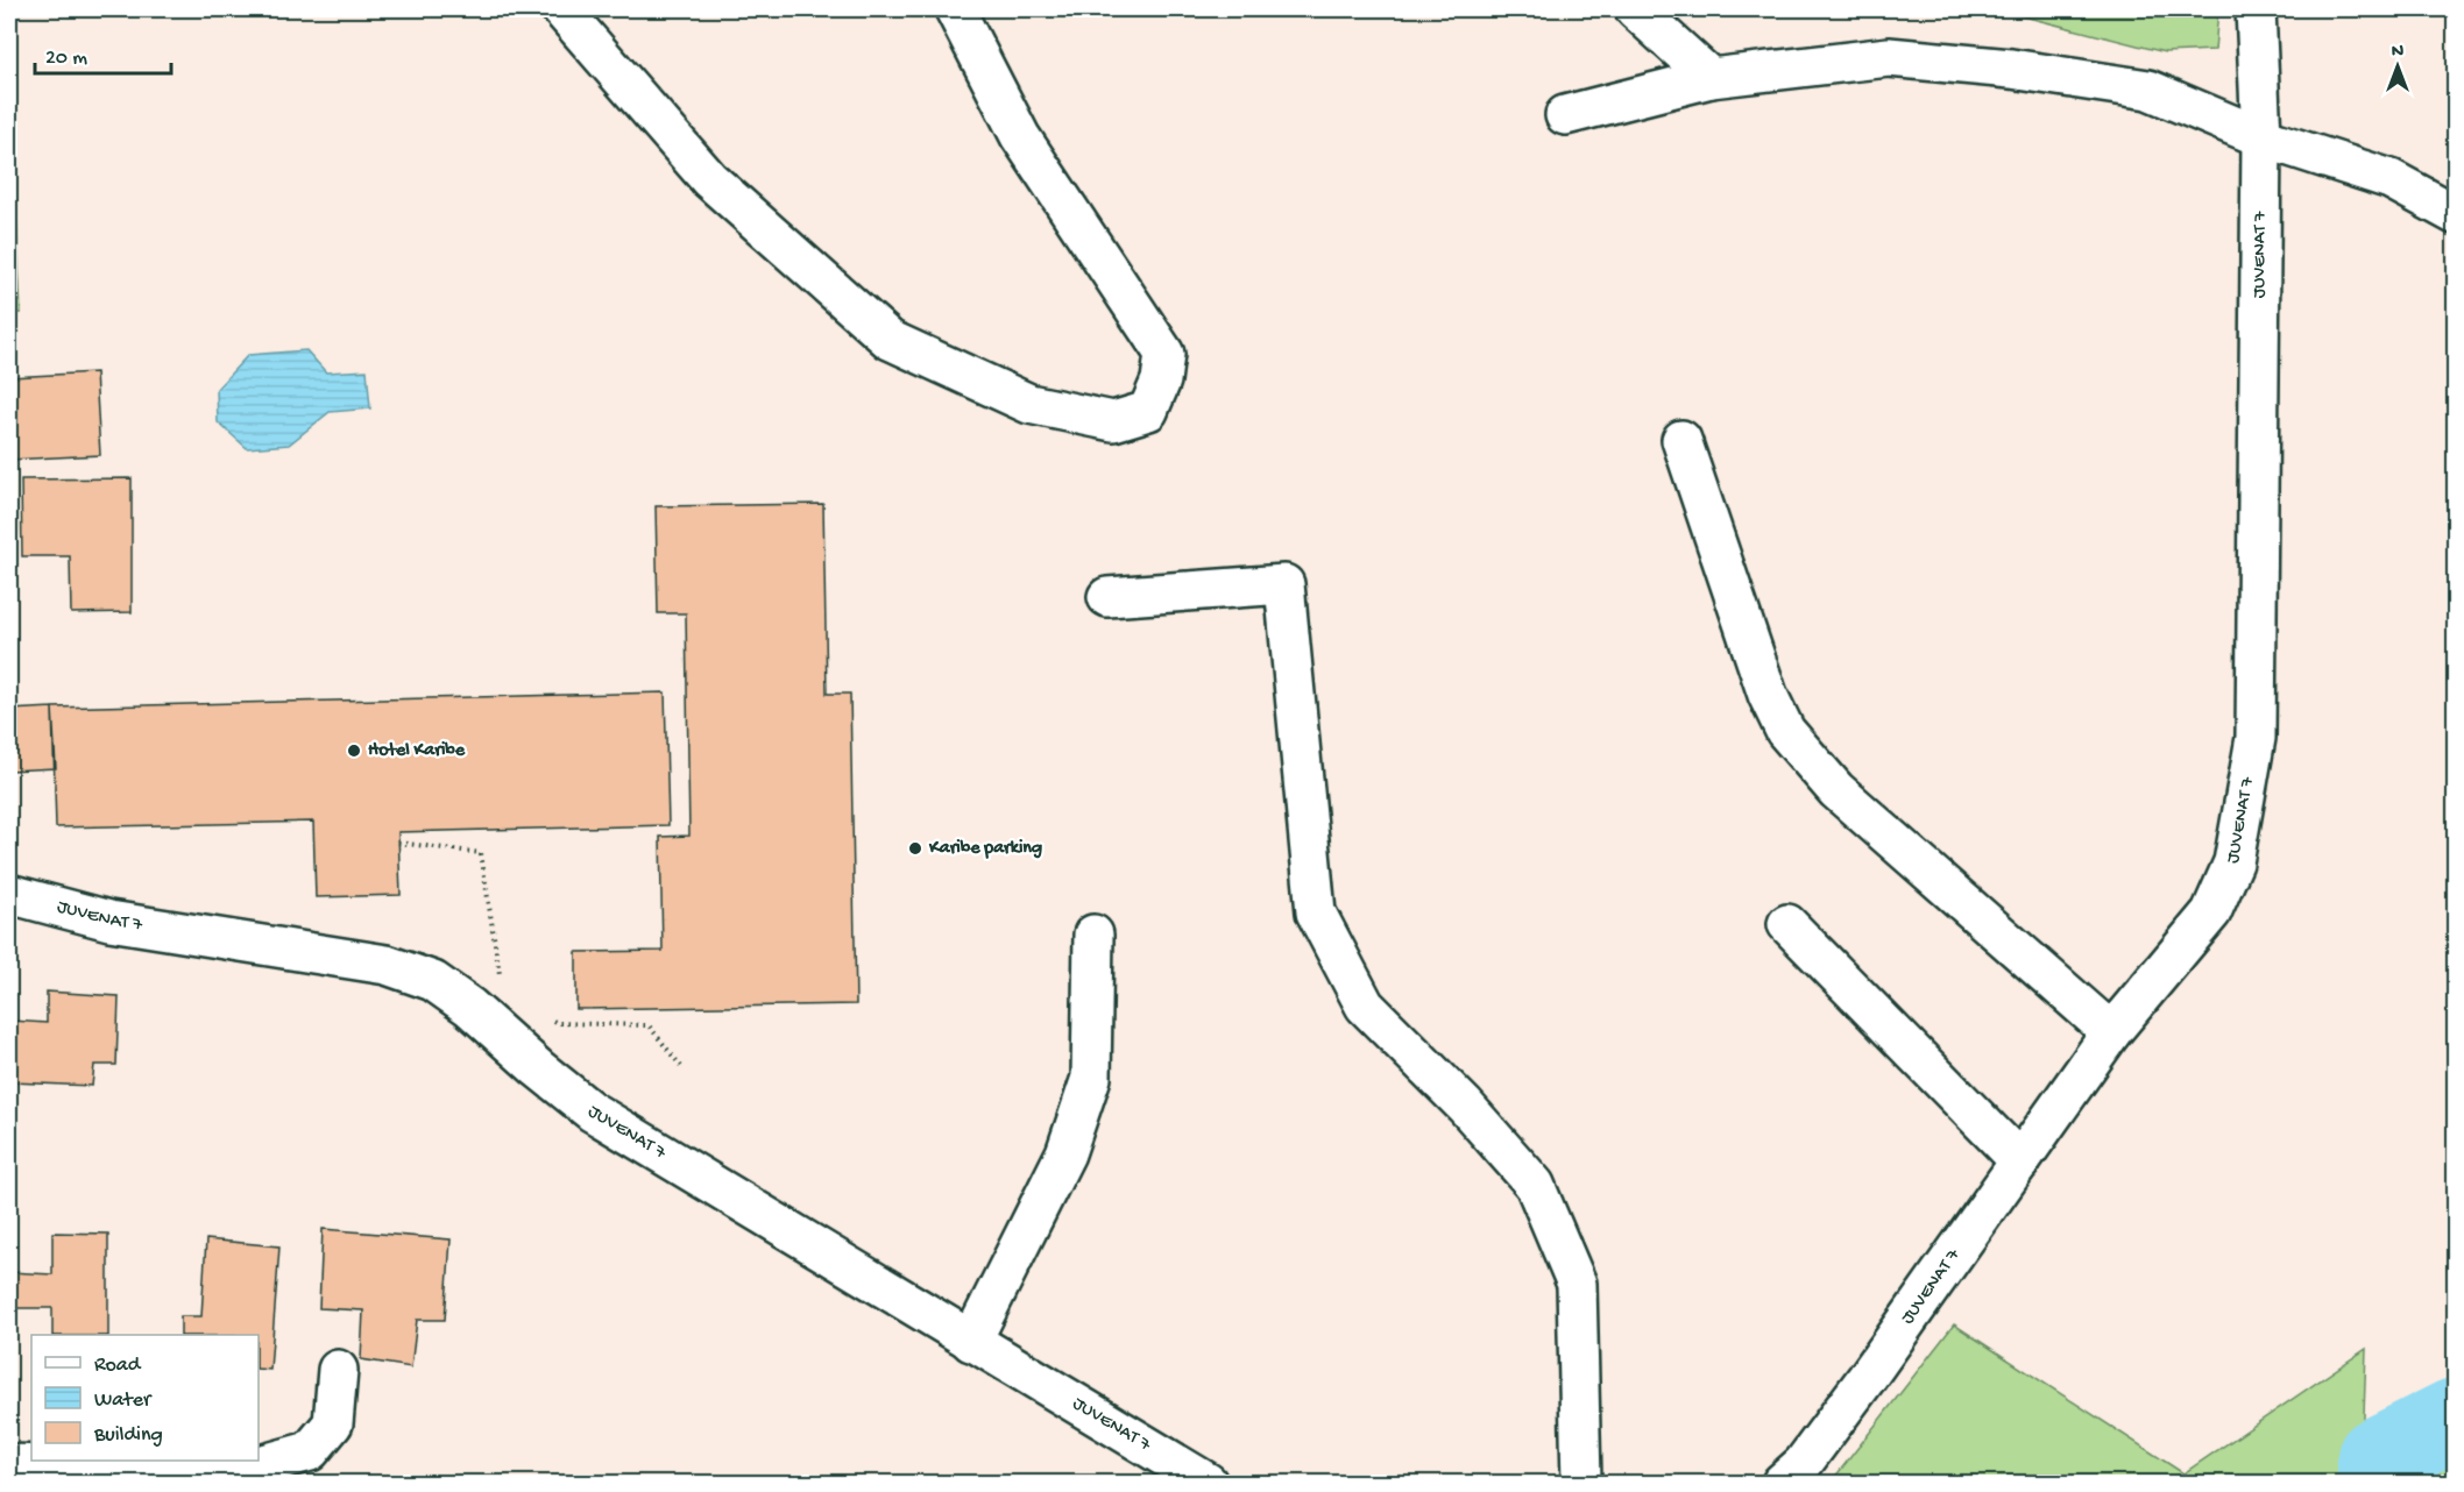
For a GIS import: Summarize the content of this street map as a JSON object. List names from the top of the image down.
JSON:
{
  "streets": {
    "street": ["JUVENAT 7"]
  },
  "places": ["Hotel Karibe", "Karibe parking"],
  "legend": ["Road", "Water", "Building"],
  "scale_bar": "20 m",
  "north": "top"
}
